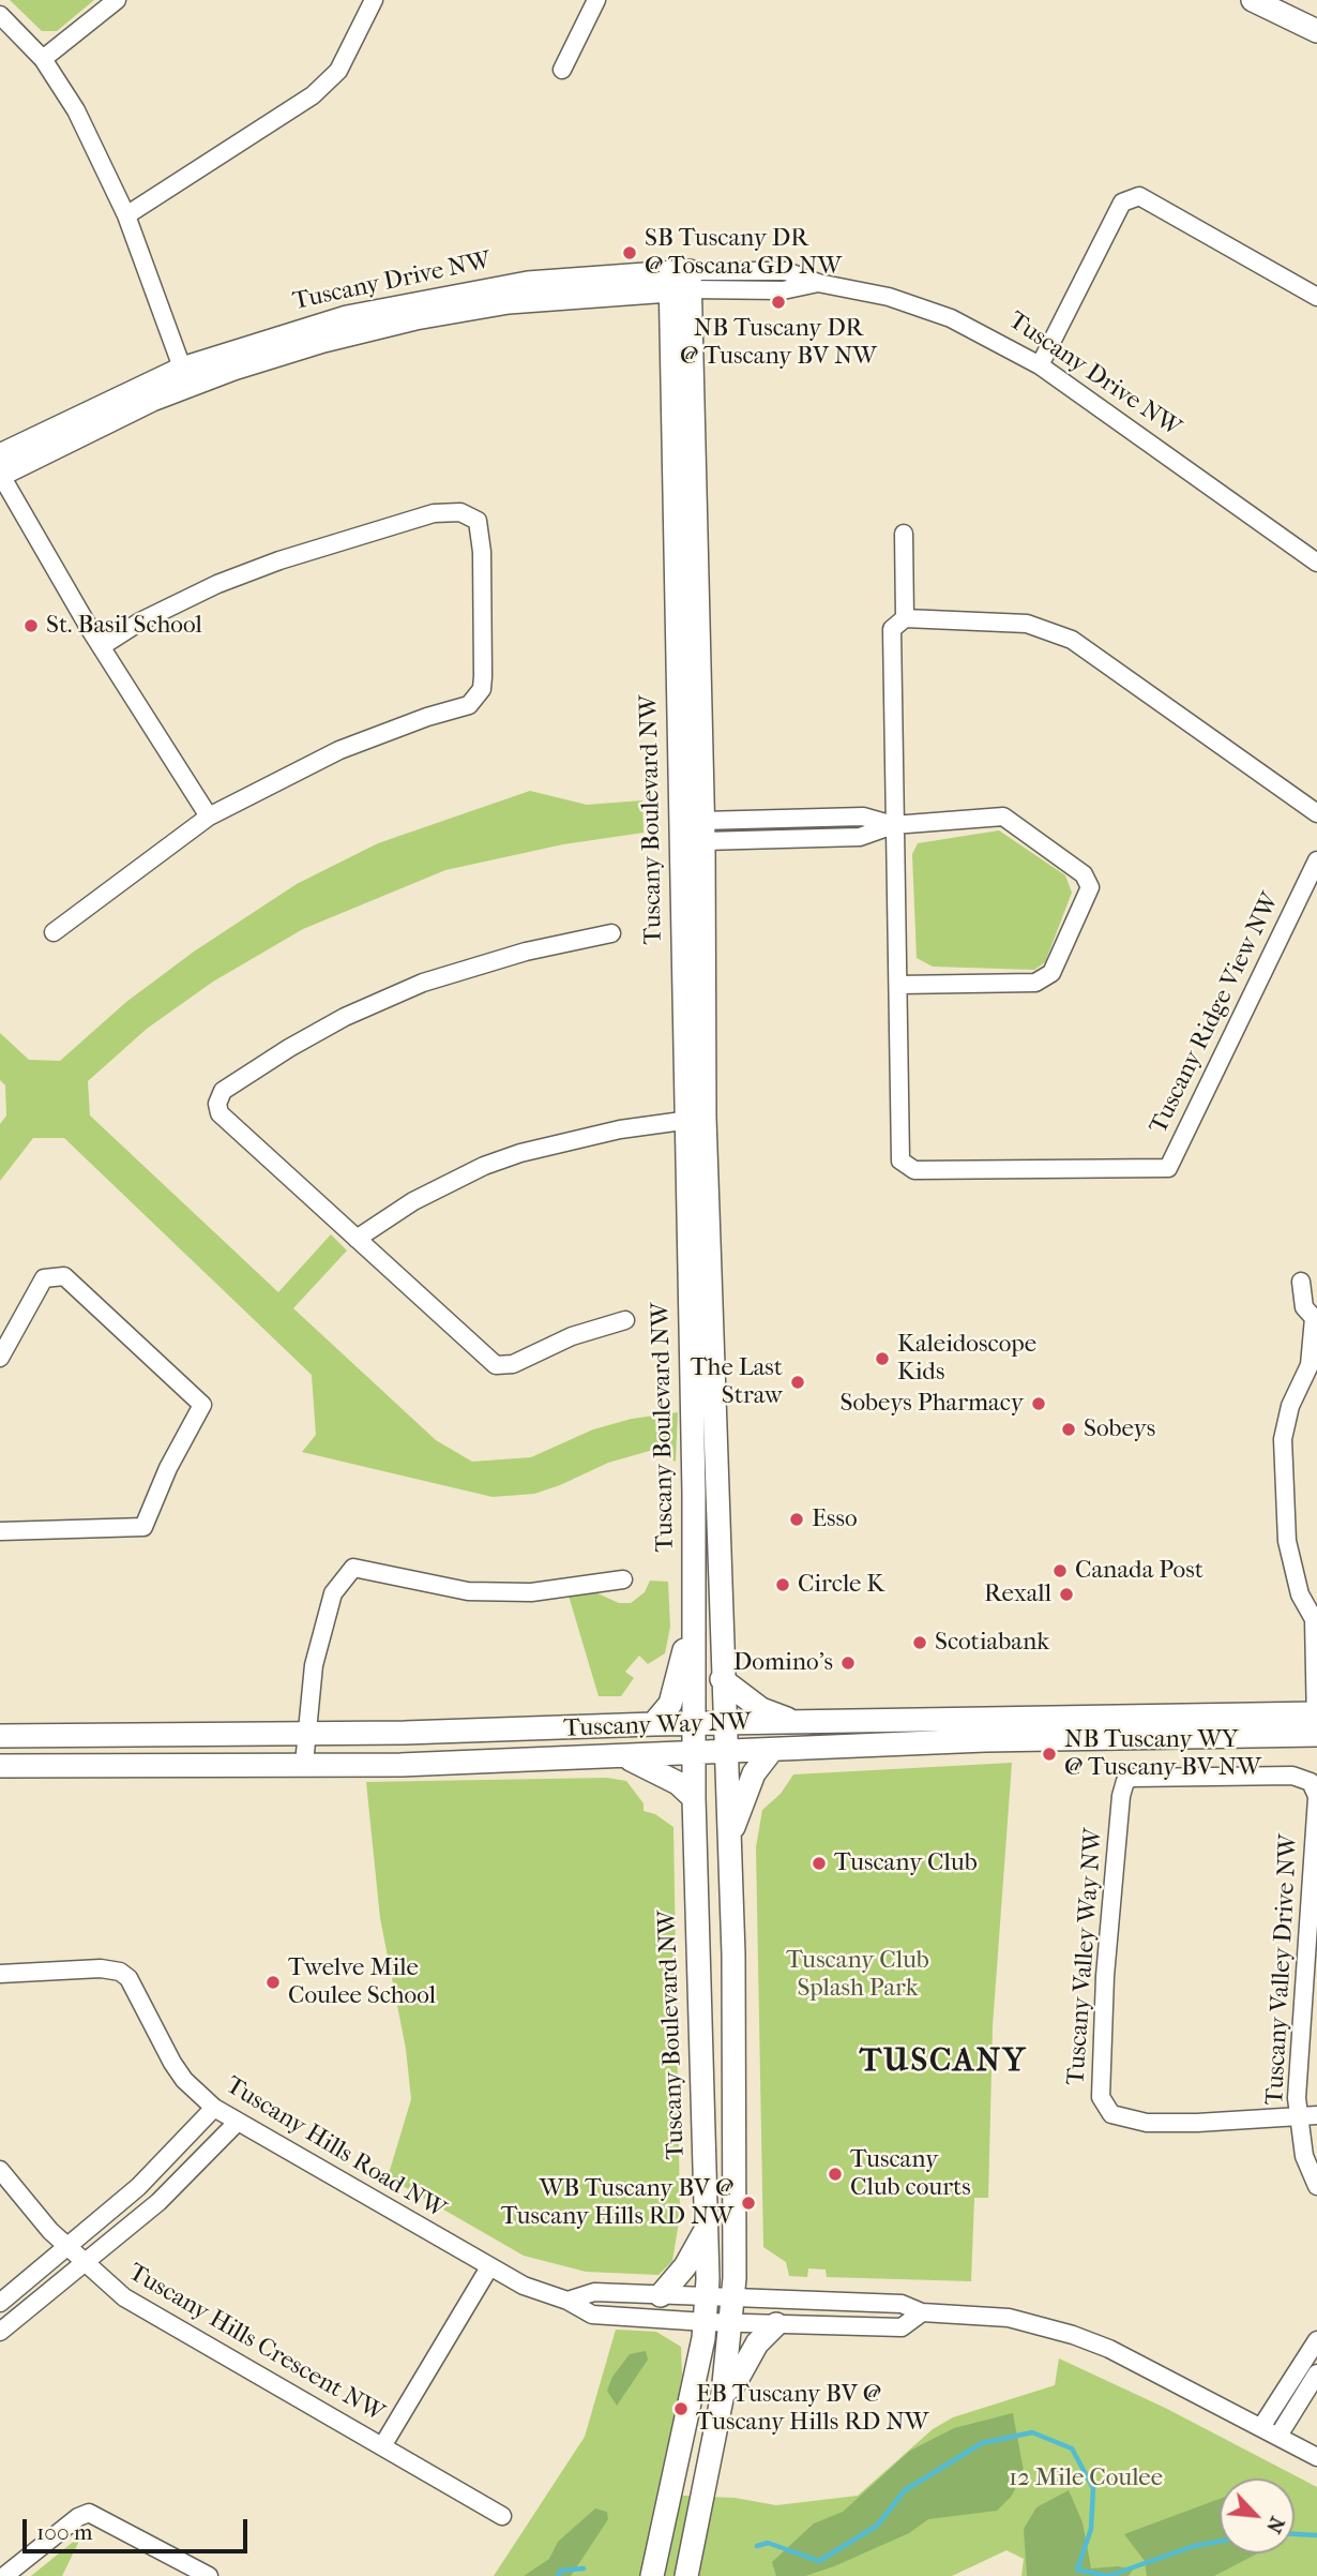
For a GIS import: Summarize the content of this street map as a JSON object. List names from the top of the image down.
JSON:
{
  "streets": {
    "street": [
      "Tuscany Drive NW",
      "Tuscany Boulevard NW",
      "Tuscany Ridge View NW",
      "Tuscany Way NW",
      "Tuscany Valley Way NW",
      "Tuscany Valley Drive NW",
      "Tuscany Hills Road NW",
      "Tuscany Hills Crescent NW"
    ]
  },
  "crossings": [
    ["Tuscany Drive NW", "Tuscany Boulevard NW"],
    ["Tuscany Boulevard NW", "Tuscany Way NW"],
    ["Tuscany Boulevard NW", "Tuscany Hills Road NW"],
    ["Tuscany Valley Way NW", "Tuscany Valley Drive NW"],
    ["Tuscany Hills Road NW", "Tuscany Hills Crescent NW"]
  ],
  "districts": ["TUSCANY"],
  "parks": ["Tuscany Club Splash Park", "12 Mile Coulee"],
  "places": [
    "SB Tuscany DR @ Toscana GD NW",
    "NB Tuscany DR @ Tuscany BV NW",
    "St. Basil School",
    "Kaleidoscope Kids",
    "The Last Straw",
    "Sobeys Pharmacy",
    "Sobeys",
    "Esso",
    "Canada Post",
    "Circle K",
    "Rexall",
    "Scotiabank",
    "Domino's",
    "NB Tuscany WY @ Tuscany BV NW",
    "Tuscany Club",
    "Twelve Mile Coulee School",
    "Tuscany Club courts",
    "WB Tuscany BV @ Tuscany Hills RD NW",
    "EB Tuscany BV @ Tuscany Hills RD NW"
  ],
  "scale_bar": "100 m",
  "north": "bottom right"
}
